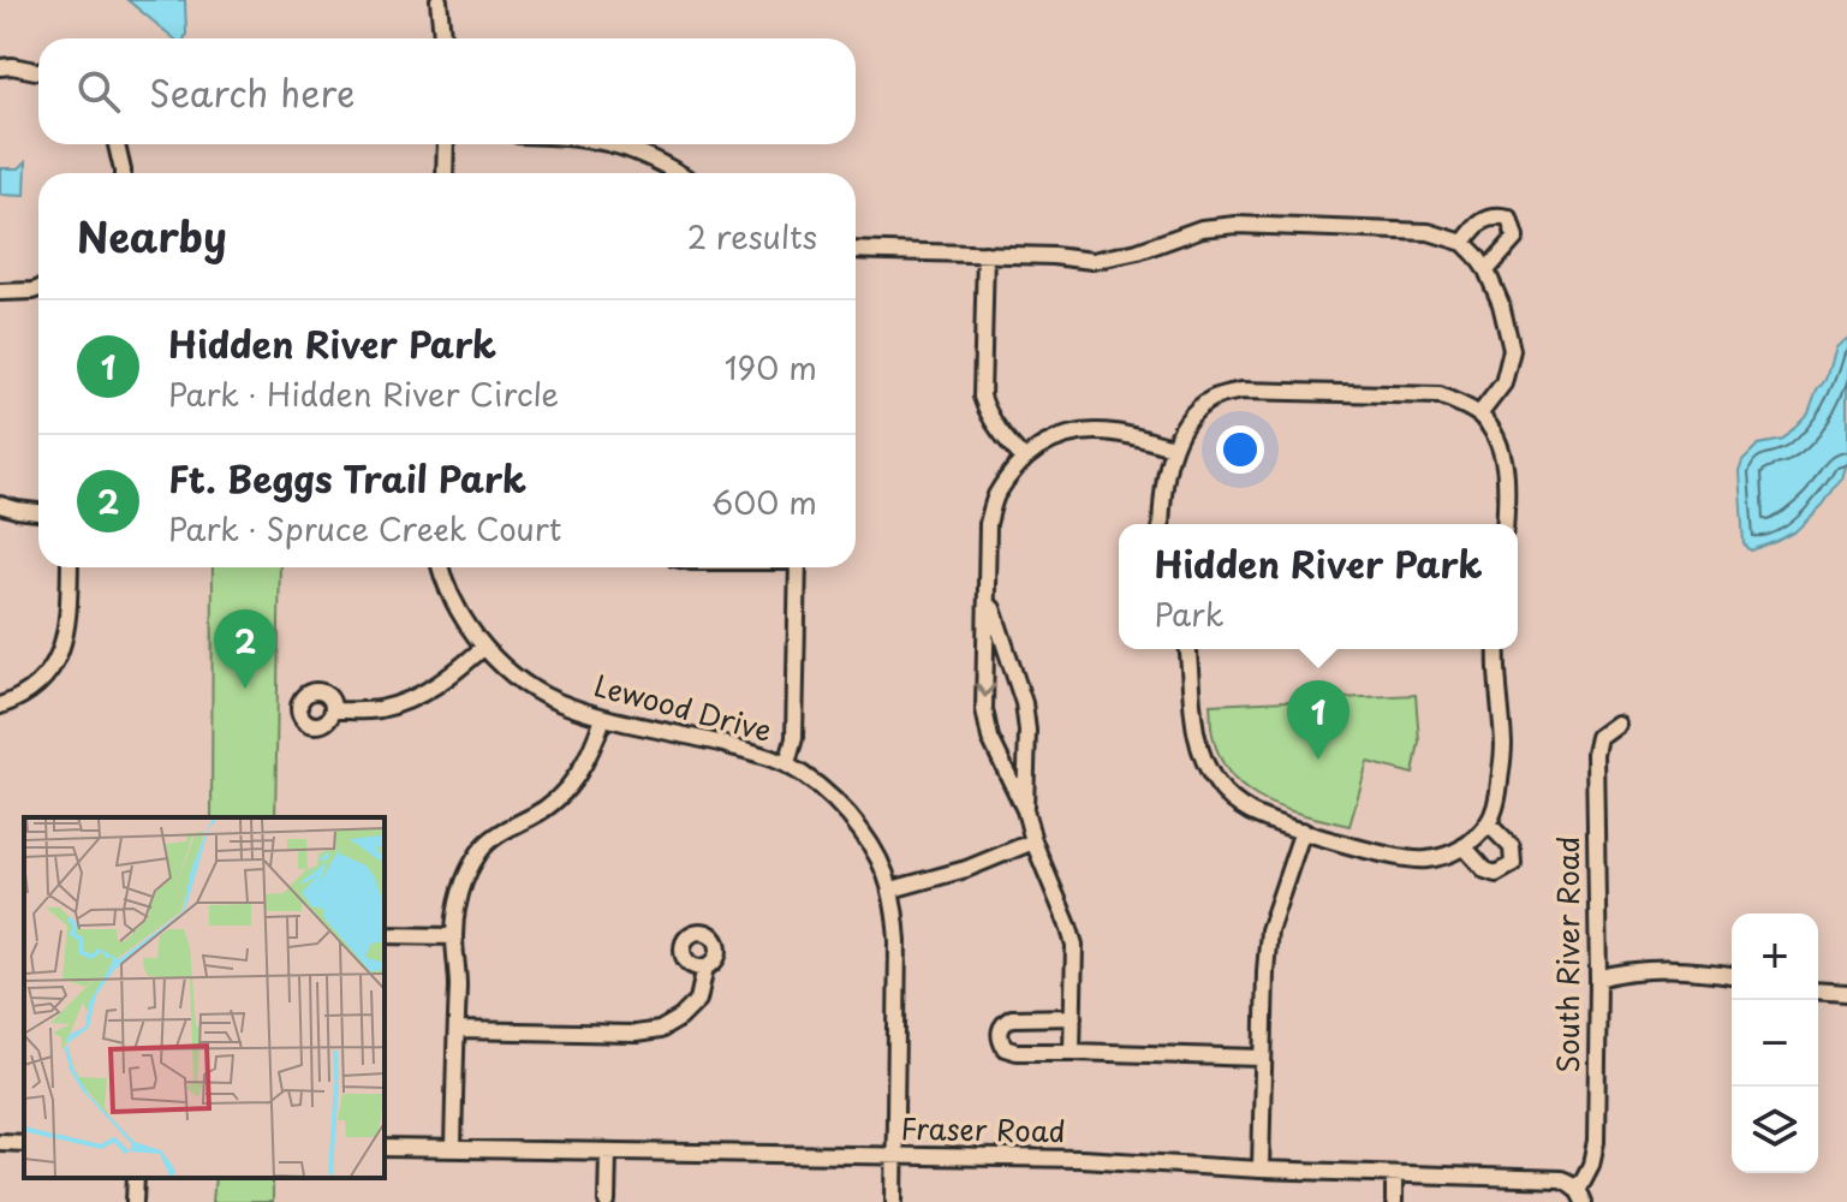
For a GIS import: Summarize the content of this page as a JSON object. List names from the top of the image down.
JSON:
{
  "streets": {
    "street": ["Lewood Drive", "South River Road", "Fraser Road"]
  },
  "crossings": [
    ["Lewood Drive", "Fraser Road"],
    ["South River Road", "Fraser Road"]
  ],
  "page": {
    "search": "Search here",
    "heading": ["Nearby", "2 results"],
    "list": [
      {
        "mark": "1",
        "name": "Hidden River Park",
        "note": "Park · Hidden River Circle",
        "value": "190 m"
      },
      {
        "mark": "2",
        "name": "Ft. Beggs Trail Park",
        "note": "Park · Spruce Creek Court",
        "value": "600 m"
      }
    ],
    "popup": ["Hidden River Park", "Park"],
    "pins": ["2", "1"],
    "map_buttons": ["+", "−"]
  }
}
